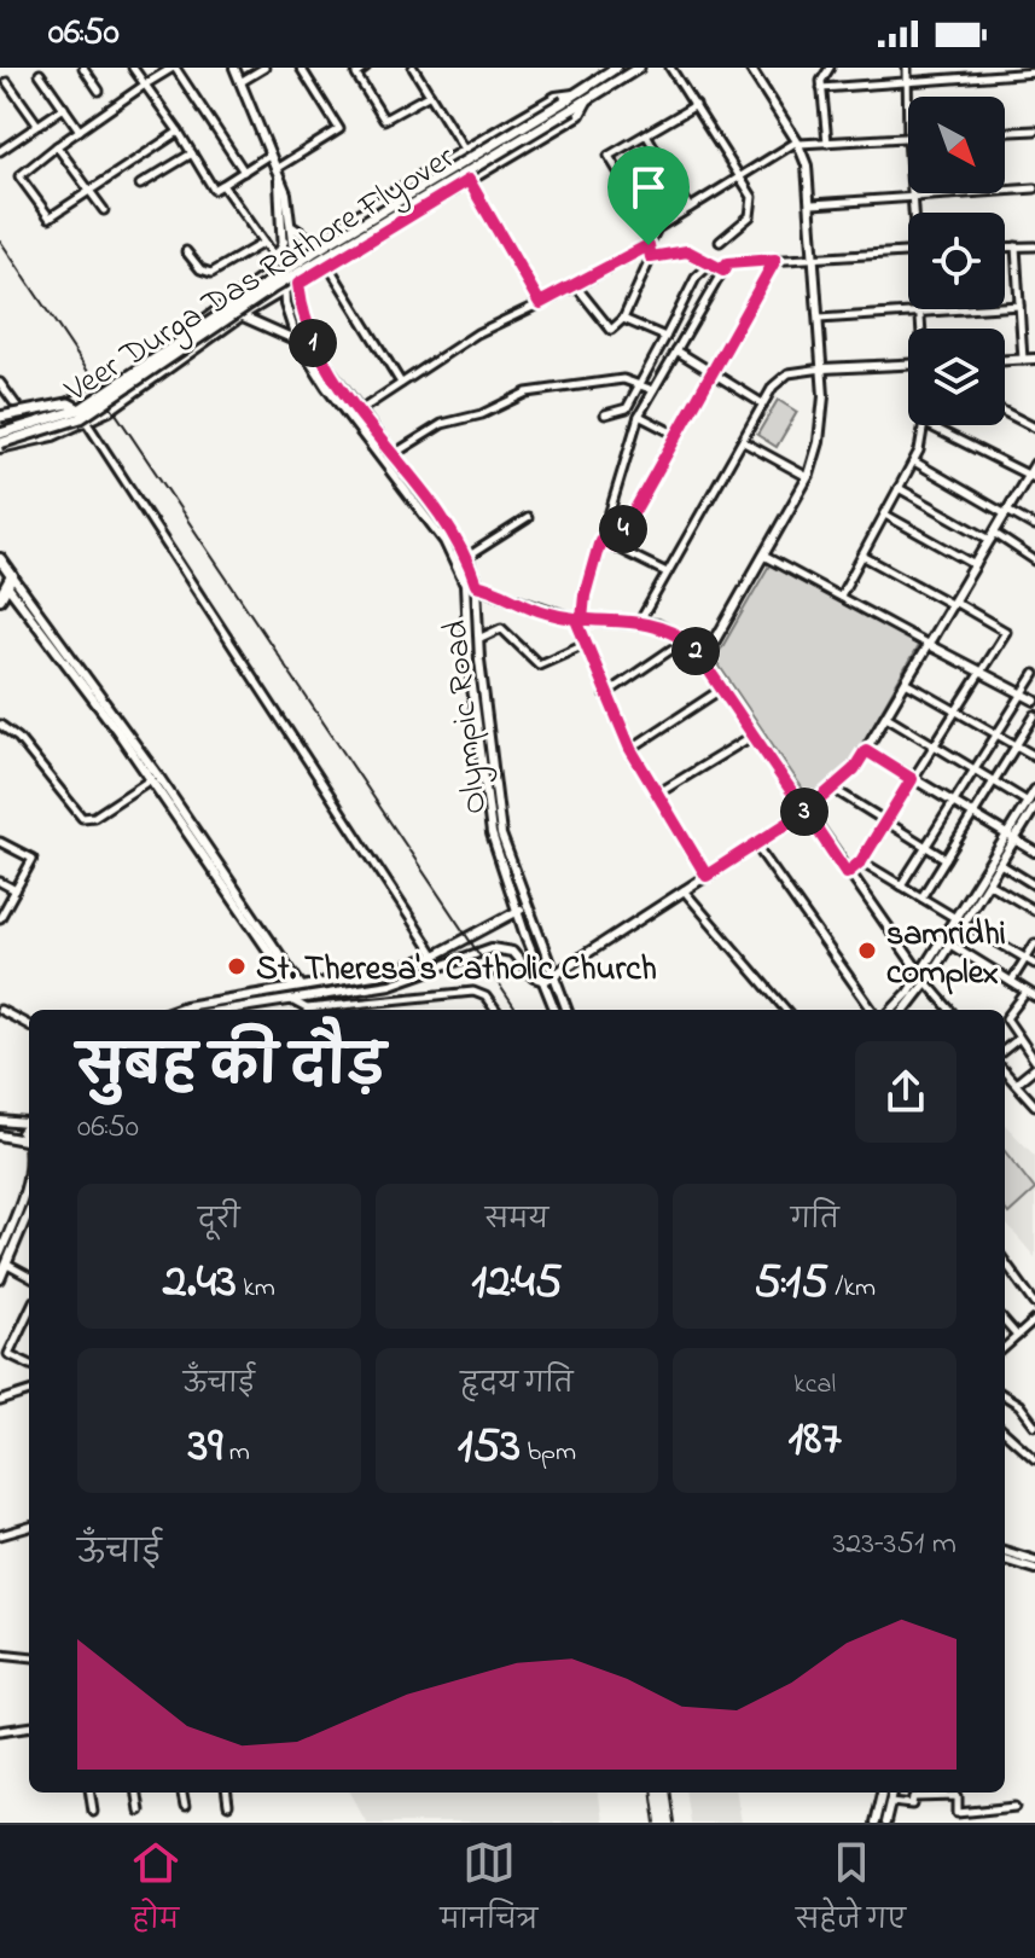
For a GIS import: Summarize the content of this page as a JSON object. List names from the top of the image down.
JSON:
{
  "streets": {
    "main road": ["Veer Durga Das Rathore Flyover"],
    "street": ["Olympic Road"]
  },
  "places": ["samridhi complex", "St. Theresa's Catholic Church"],
  "north": "bottom right",
  "page": {
    "status": "06:50",
    "pins": [
      "1",
      "4",
      "2",
      "3"
    ],
    "heading": ["सुबह की दौड़", "06:50"],
    "stats": [
      ["दूरी", "2.43 km"],
      ["समय", "12:45"],
      ["गति", "5:15 /km"],
      ["ऊँचाई", "39 m"],
      ["हृदय गति", "153 bpm"],
      ["kcal", "187"]
    ],
    "chart": ["ऊँचाई", "323–351 m"],
    "tabs": ["होम", "मानचित्र", "सहेजे गए"]
  }
}
